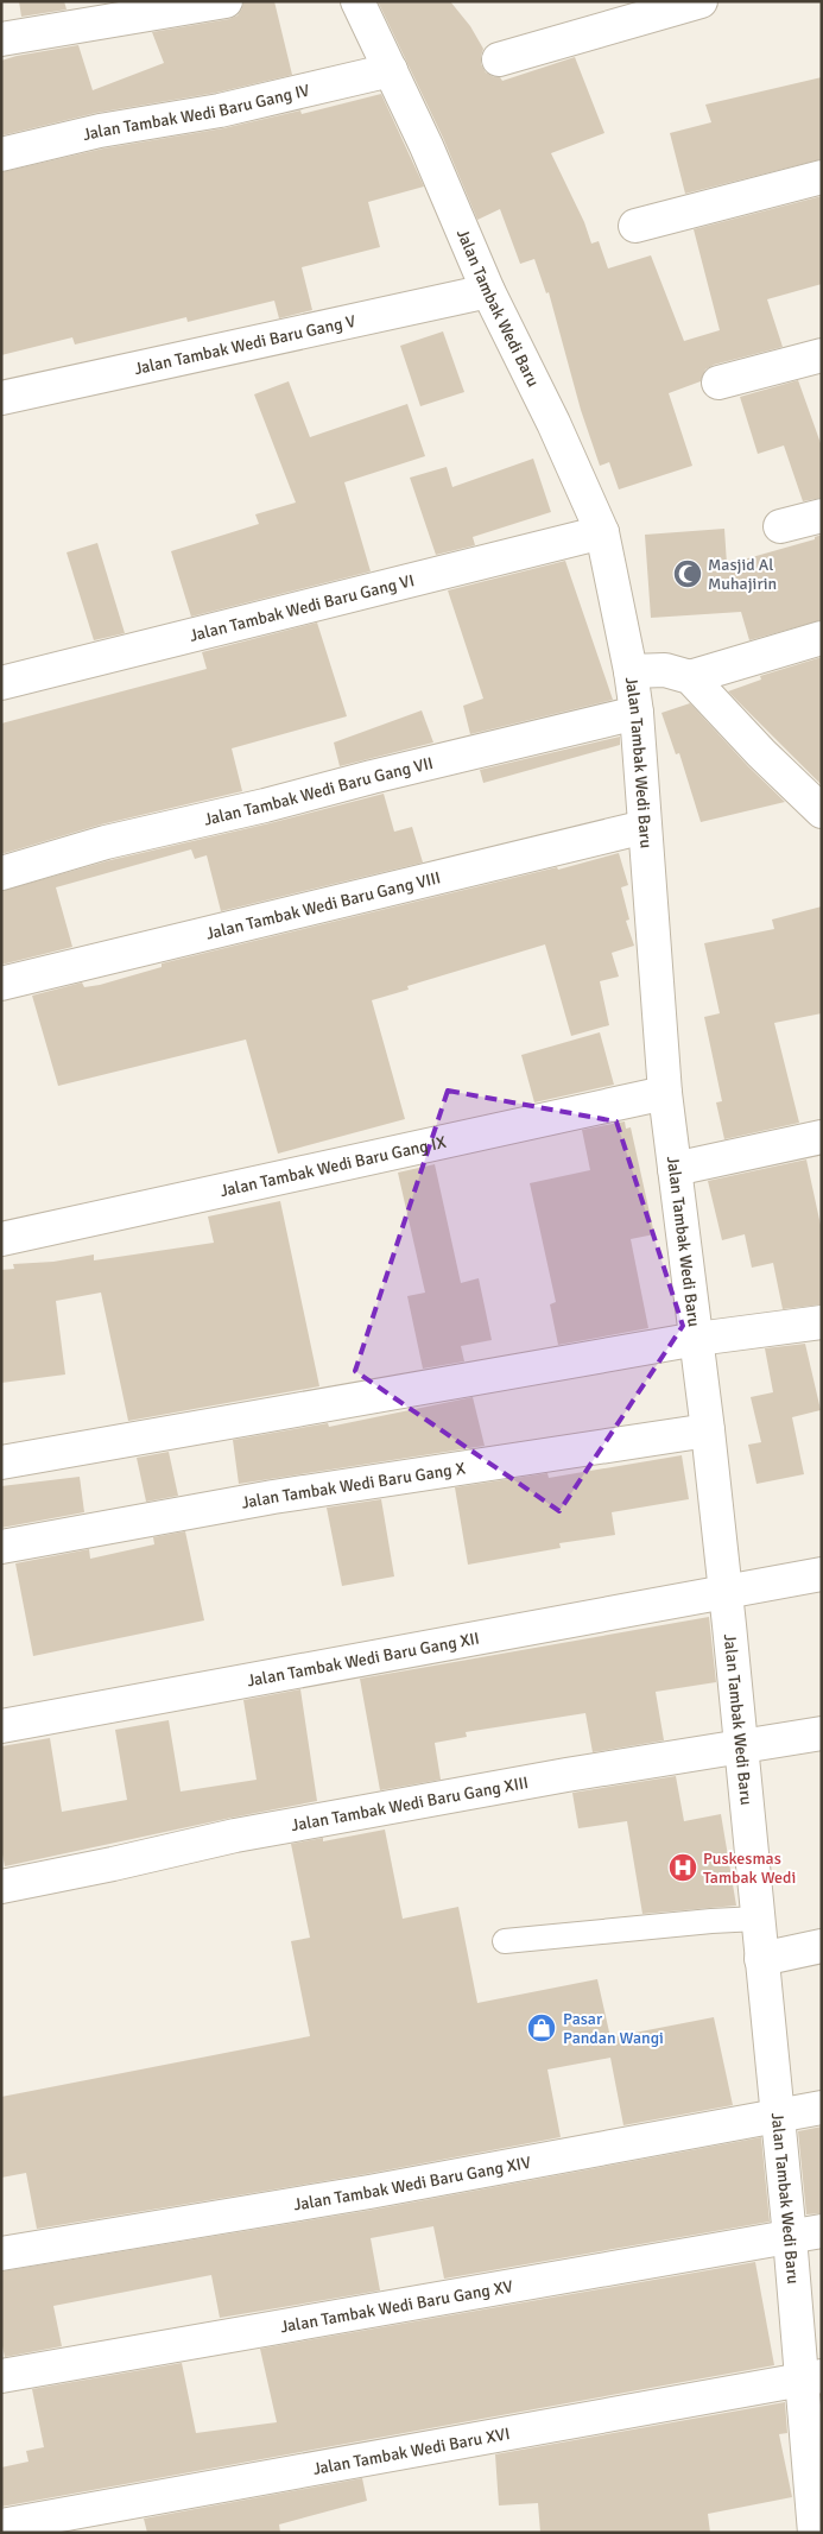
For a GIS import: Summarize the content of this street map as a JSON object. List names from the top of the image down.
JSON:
{
  "streets": {
    "street": [
      "Jalan Tambak Wedi Baru Gang IV",
      "Jalan Tambak Wedi Baru",
      "Jalan Tambak Wedi Baru Gang V",
      "Jalan Tambak Wedi Baru Gang VI",
      "Jalan Tambak Wedi Baru Gang VII",
      "Jalan Tambak Wedi Baru Gang VIII",
      "Jalan Tambak Wedi Baru Gang IX",
      "Jalan Tambak Wedi Baru Gang X",
      "Jalan Tambak Wedi Baru Gang XII",
      "Jalan Tambak Wedi Baru Gang XIII",
      "Jalan Tambak Wedi Baru Gang XIV",
      "Jalan Tambak Wedi Baru Gang XV",
      "Jalan Tambak Wedi Baru XVI"
    ]
  },
  "crossings": [
    ["Jalan Tambak Wedi Baru Gang IV", "Jalan Tambak Wedi Baru"],
    ["Jalan Tambak Wedi Baru", "Jalan Tambak Wedi Baru Gang V"],
    ["Jalan Tambak Wedi Baru", "Jalan Tambak Wedi Baru Gang VI"],
    ["Jalan Tambak Wedi Baru", "Jalan Tambak Wedi Baru Gang VII"],
    ["Jalan Tambak Wedi Baru", "Jalan Tambak Wedi Baru Gang VIII"],
    ["Jalan Tambak Wedi Baru", "Jalan Tambak Wedi Baru Gang IX"],
    ["Jalan Tambak Wedi Baru", "Jalan Tambak Wedi Baru Gang X"],
    ["Jalan Tambak Wedi Baru", "Jalan Tambak Wedi Baru Gang XII"],
    ["Jalan Tambak Wedi Baru", "Jalan Tambak Wedi Baru Gang XIII"],
    ["Jalan Tambak Wedi Baru", "Jalan Tambak Wedi Baru Gang XIV"],
    ["Jalan Tambak Wedi Baru", "Jalan Tambak Wedi Baru Gang XV"],
    ["Jalan Tambak Wedi Baru", "Jalan Tambak Wedi Baru XVI"]
  ],
  "places": {
    "mosque": ["Masjid Al Muhajirin"],
    "hospital": ["Puskesmas Tambak Wedi"],
    "shop": ["Pasar Pandan Wangi"]
  }
}
